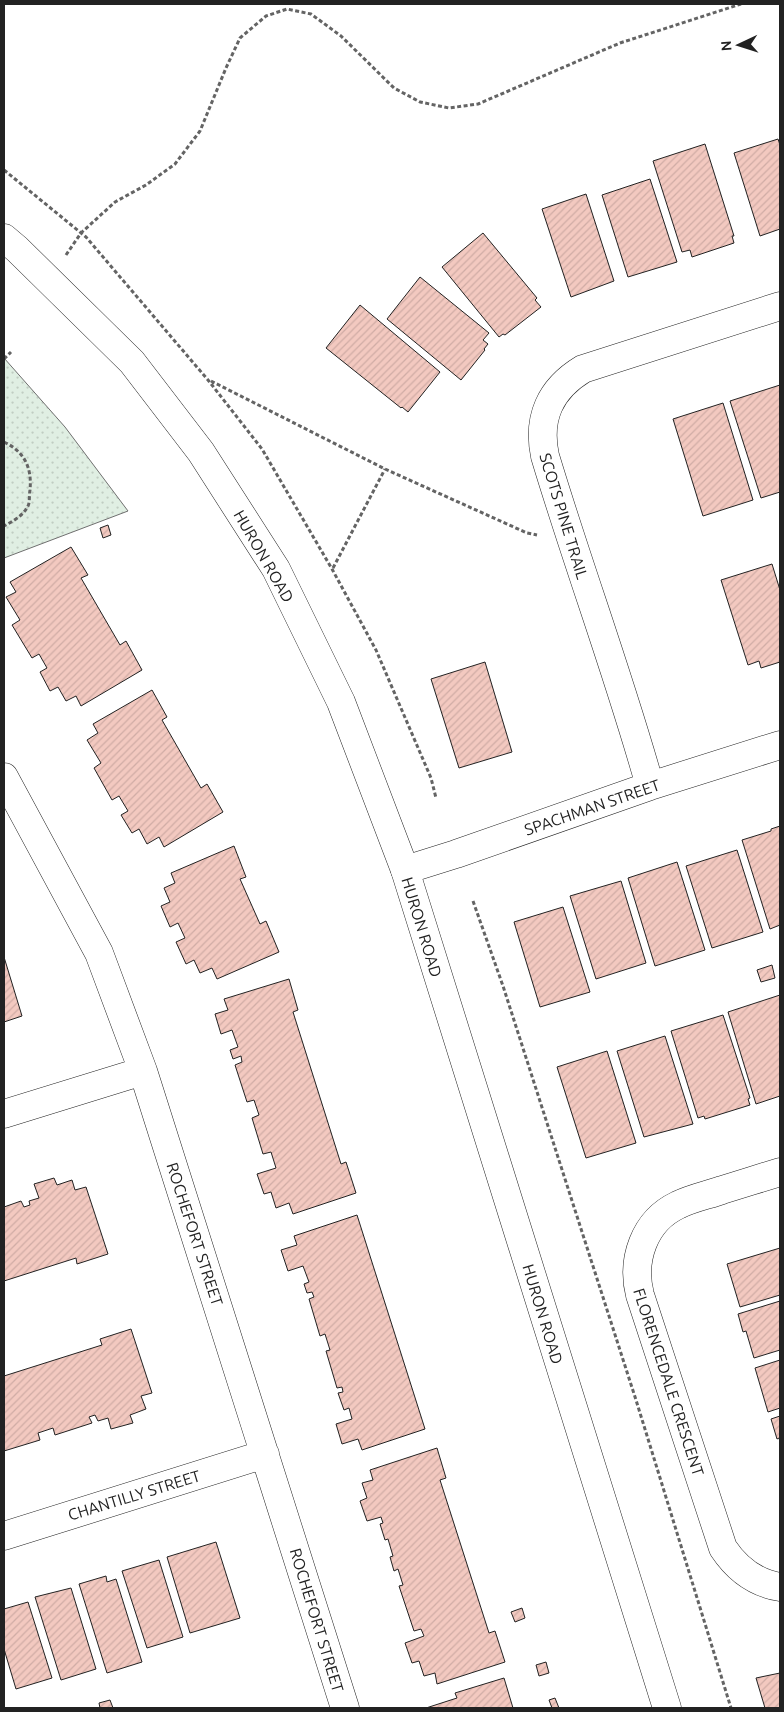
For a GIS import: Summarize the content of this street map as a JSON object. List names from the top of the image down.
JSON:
{
  "streets": {
    "street": [
      "SCOTS PINE TRAIL",
      "HURON ROAD",
      "SPACHMAN STREET",
      "ROCHEFORT STREET",
      "FLORENCEDALE CRESCENT",
      "CHANTILLY STREET"
    ]
  },
  "crossings": [
    ["SCOTS PINE TRAIL", "SPACHMAN STREET"],
    ["HURON ROAD", "SPACHMAN STREET"],
    ["ROCHEFORT STREET", "CHANTILLY STREET"]
  ],
  "north": "left"
}
